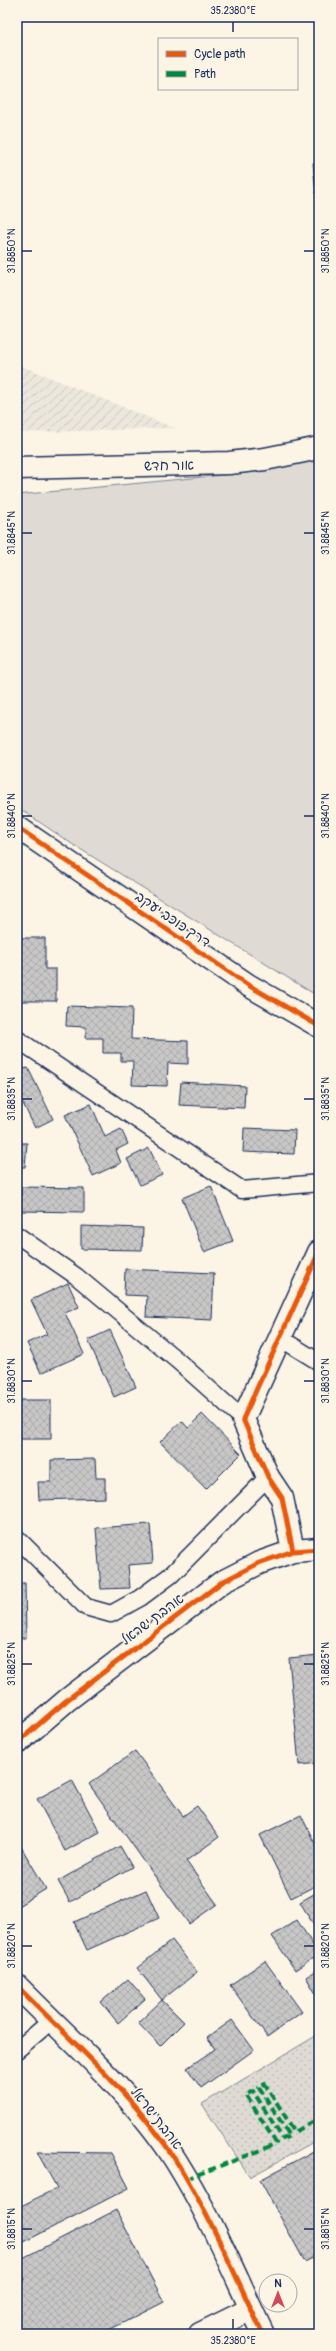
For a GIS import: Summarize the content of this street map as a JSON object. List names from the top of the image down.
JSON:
{
  "streets": {
    "street": ["אור חדש", "דרך כוכב יעקב", "אהבת ישראל"]
  },
  "legend": ["Cycle path", "Path"],
  "north": "top",
  "coordinates": [
    "35.2380°E",
    "31.8850°N",
    "31.8845°N",
    "31.8840°N",
    "31.8835°N",
    "31.8830°N",
    "31.8825°N",
    "31.8820°N",
    "31.8815°N"
  ]
}
